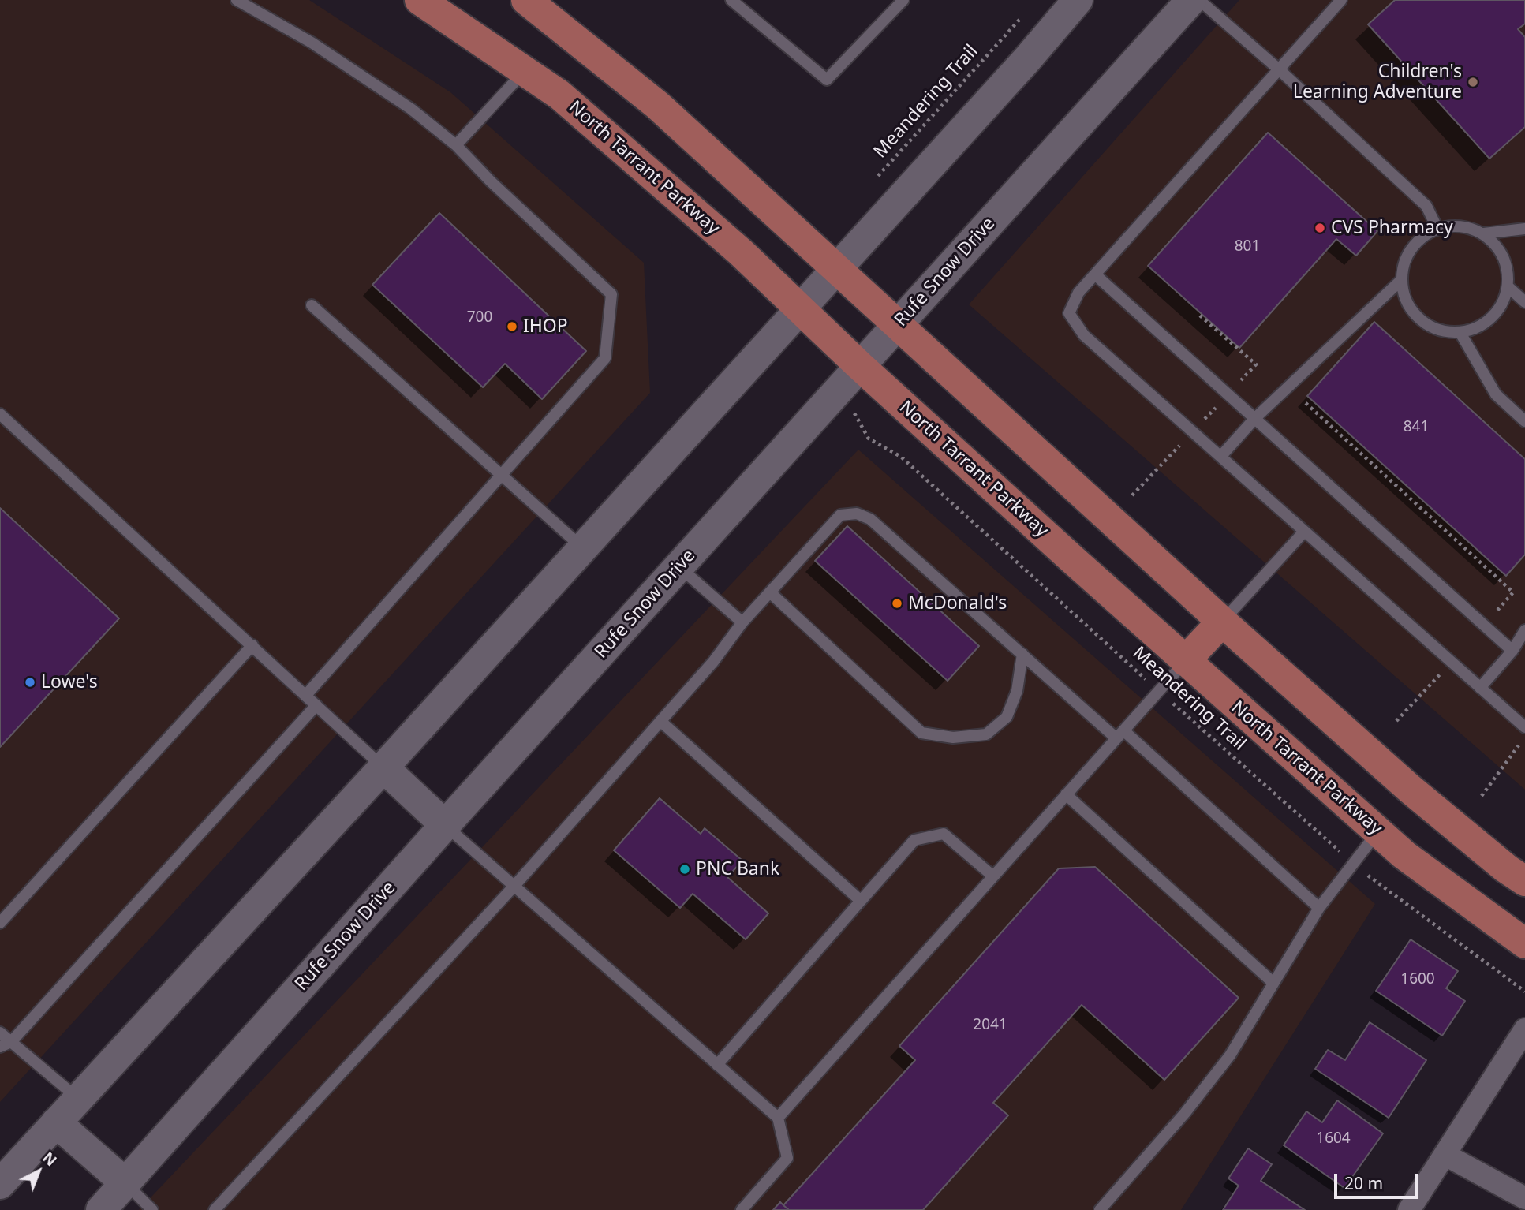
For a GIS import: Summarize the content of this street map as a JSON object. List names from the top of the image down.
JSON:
{
  "streets": {
    "main road": ["North Tarrant Parkway", "Rufe Snow Drive"],
    "path": ["Meandering Trail"]
  },
  "crossings": [
    ["North Tarrant Parkway", "Rufe Snow Drive"]
  ],
  "places": [
    "Children's Learning Adventure",
    "CVS Pharmacy",
    "IHOP",
    "McDonald's",
    "Lowe's",
    "PNC Bank"
  ],
  "house_numbers": [
    "801",
    "700",
    "841",
    "1600",
    "2041",
    "1604"
  ],
  "scale_bar": "20 m",
  "north": "top right"
}
